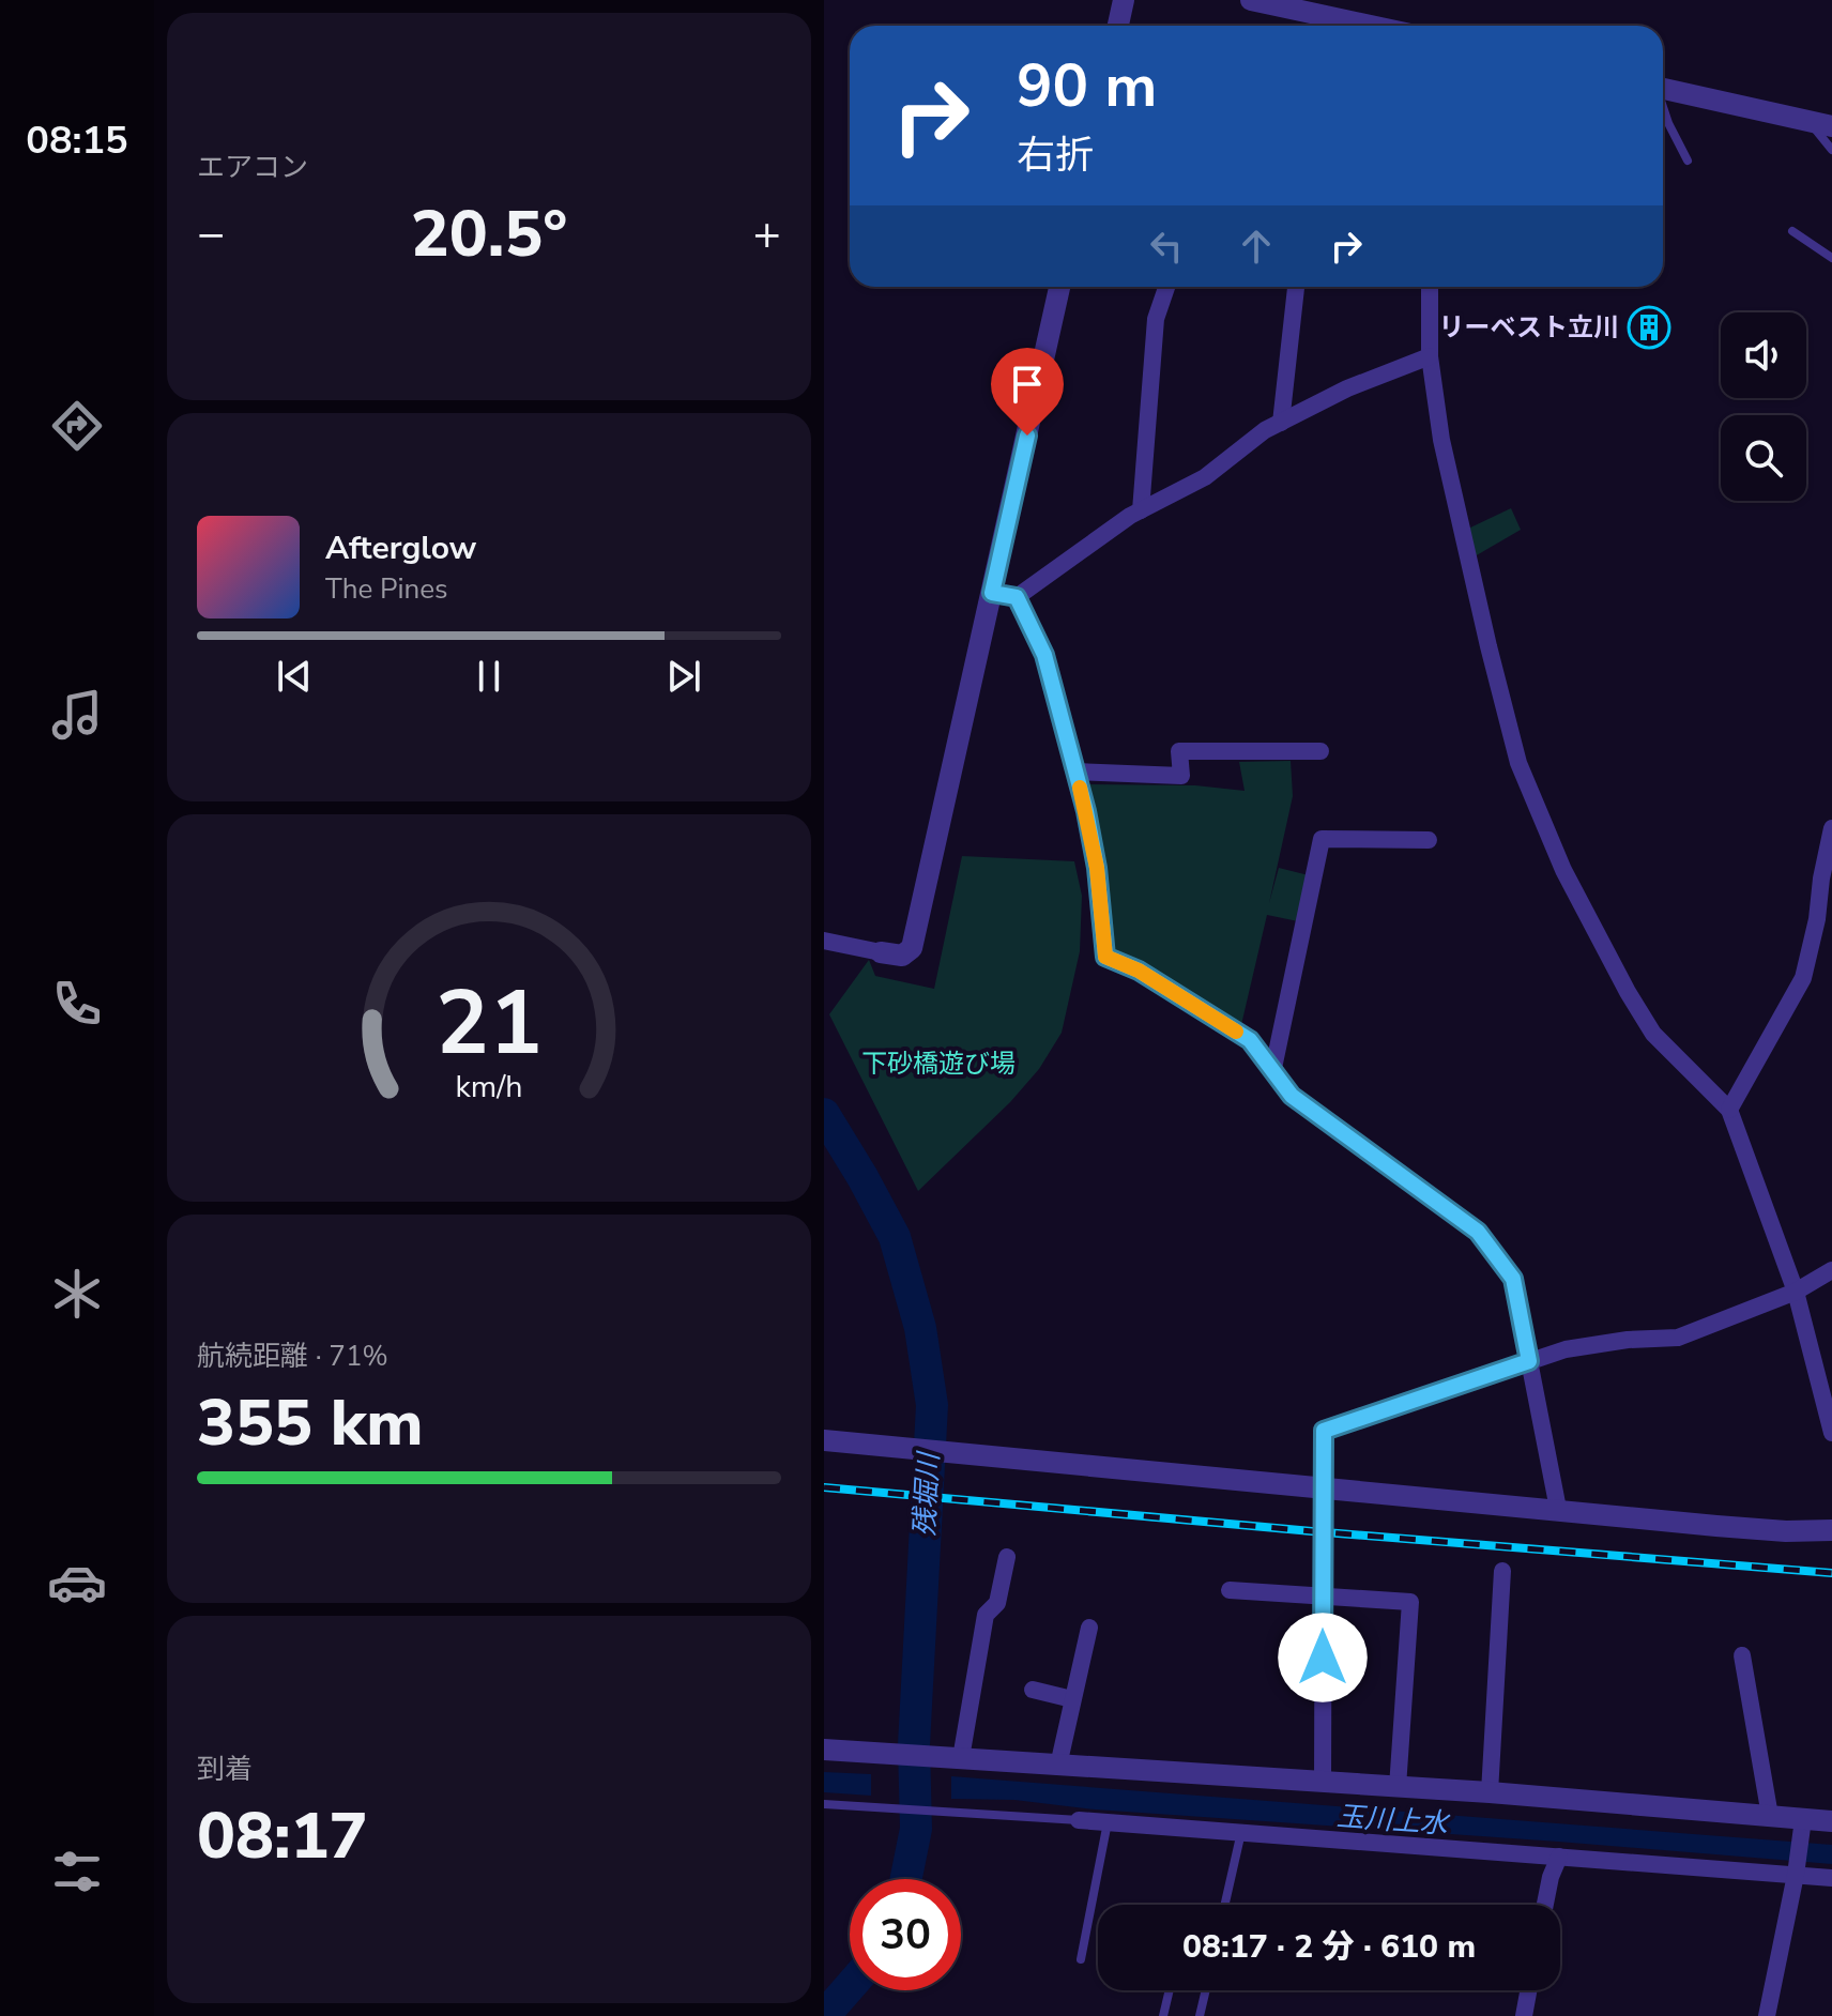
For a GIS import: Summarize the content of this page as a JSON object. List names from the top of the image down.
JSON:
{
  "water": ["残堀川", "玉川上水"],
  "parks": ["下砂橋遊び場"],
  "places": {
    "building": ["リーベスト立川"]
  },
  "page": {
    "tabs": "08:15",
    "tile": [
      "エアコン",
      ["航続距離 · 71%", "355 km"],
      ["到着", "08:17"]
    ],
    "turn": ["90 m", "右折"],
    "heat": ["−", "20.5°", "+"],
    "song": ["Afterglow", "The Pines"],
    "limit": "30",
    "trip": "08:17 · 2 分 · 610 m",
    "gauge": ["21", "km/h"]
  }
}
